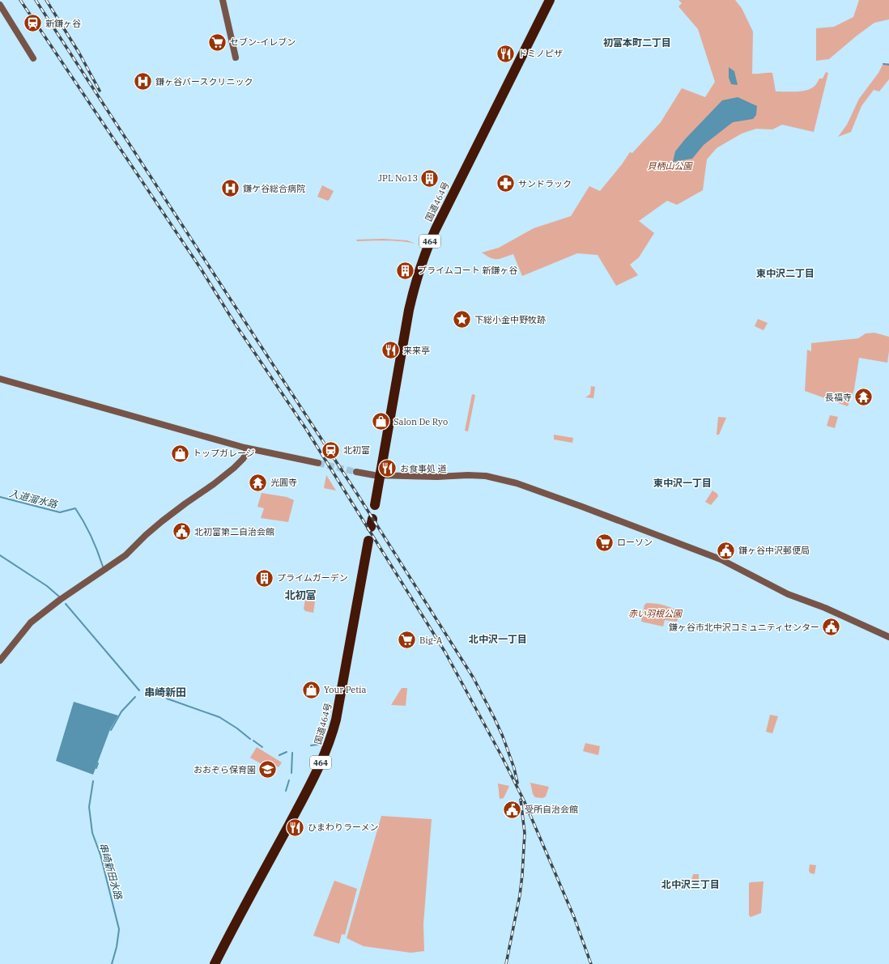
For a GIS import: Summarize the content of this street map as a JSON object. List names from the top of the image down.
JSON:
{
  "streets": {
    "highway": ["国道464号", "464"]
  },
  "districts": [
    "初富本町二丁目",
    "東中沢二丁目",
    "東中沢一丁目",
    "北初富",
    "北中沢一丁目",
    "串崎新田",
    "北中沢三丁目"
  ],
  "water": ["入道溜水路", "串崎新田水路"],
  "parks": ["貝柄山公園", "赤い羽根公園"],
  "places": {
    "station": ["新鎌ヶ谷", "北初富"],
    "supermarket": ["セブン-イレブン", "ローソン", "Big-A"],
    "restaurant": [
      "ドミノピザ",
      "来来亭",
      "お食事処 道",
      "ひまわりラーメン"
    ],
    "hospital": ["鎌ヶ谷バースクリニック", "鎌ケ谷総合病院"],
    "building": ["JPL No13", "プライムコート 新鎌ヶ谷", "プライムガーデン"],
    "pharmacy": ["サンドラック"],
    "place": ["下総小金中野牧跡"],
    "temple": ["長福寺", "光圓寺"],
    "shop": ["Salon De Ryo", "トップガレージ", "Your Petia"],
    "public building": [
      "北初富第二自治会館",
      "鎌ヶ谷中沢郵便局",
      "鎌ヶ谷市北中沢コミュニティセンター",
      "受所自治会館"
    ],
    "school or university": ["おおぞら保育園"]
  }
}
